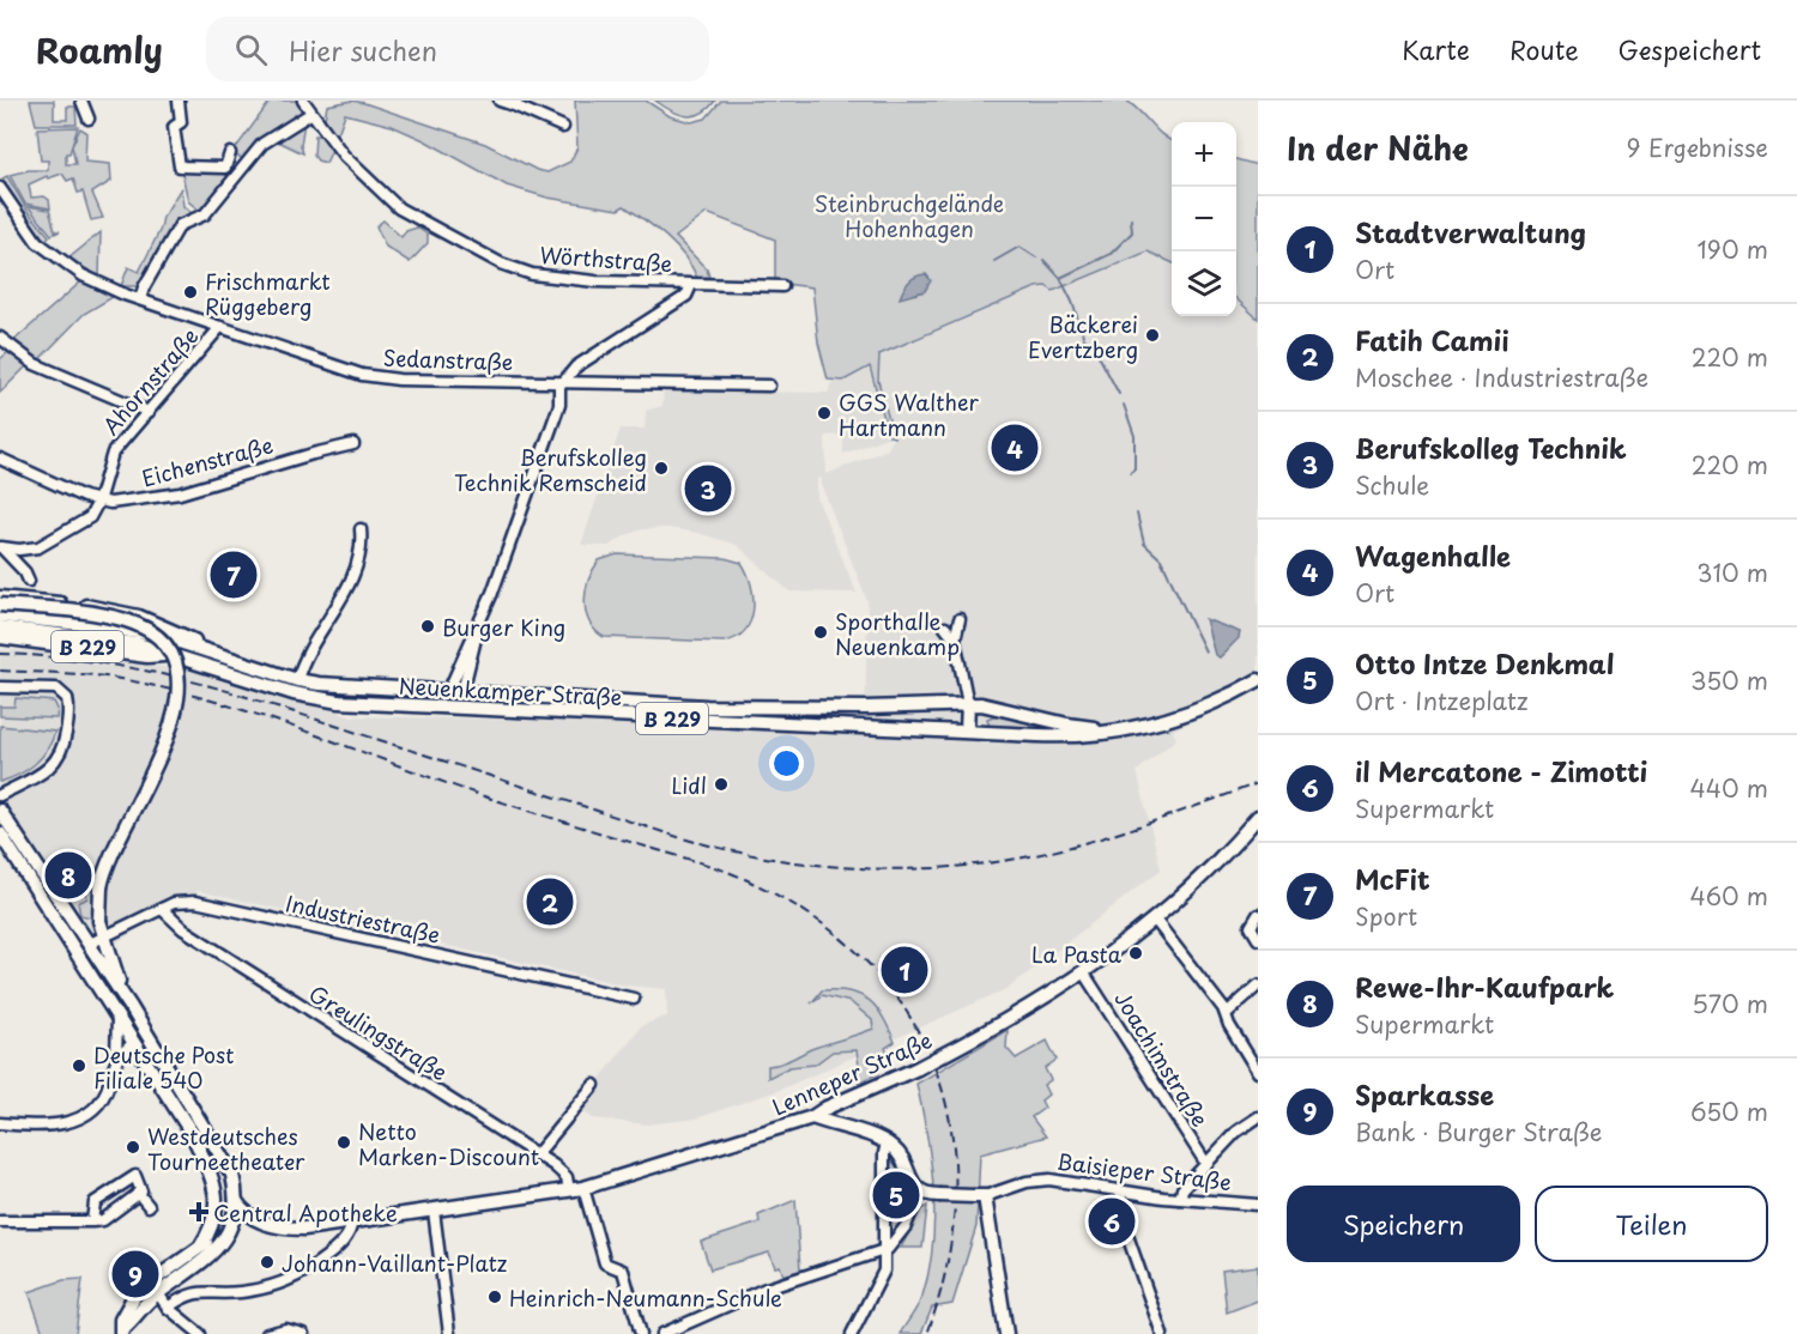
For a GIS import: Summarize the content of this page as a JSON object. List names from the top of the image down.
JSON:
{
  "streets": {
    "main road": ["B 229", "Neuenkamper Straße", "Lenneper Straße"],
    "street": [
      "Wörthstraße",
      "Sedanstraße",
      "Ahornstraße",
      "Eichenstraße",
      "Industriestraße",
      "Greulingstraße",
      "Joachimstraße",
      "Baisieper Straße"
    ]
  },
  "crossings": [
    ["Sedanstraße", "Ahornstraße"],
    ["Ahornstraße", "Eichenstraße"],
    ["B 229", "Neuenkamper Straße"],
    ["Industriestraße", "Greulingstraße"],
    ["Greulingstraße", "Lenneper Straße"],
    ["Joachimstraße", "Lenneper Straße"]
  ],
  "parks": ["Steinbruchgelände Hohenhagen"],
  "places": {
    "other": [
      "Frischmarkt Rüggeberg",
      "Bäckerei Evertzberg",
      "GGS Walther Hartmann",
      "Berufskolleg Technik Remscheid",
      "Burger King",
      "Sporthalle Neuenkamp",
      "Lidl",
      "La Pasta",
      "Deutsche Post Filiale 540",
      "Netto Marken-Discount",
      "Westdeutsches Tourneetheater",
      "Johann-Vaillant-Platz",
      "Heinrich-Neumann-Schule"
    ],
    "health": ["Central Apotheke"]
  },
  "page": {
    "header": "Roamly",
    "search": "Hier suchen",
    "nav": ["Karte", "Route", "Gespeichert"],
    "heading": ["In der Nähe", "9 Ergebnisse"],
    "map_buttons": ["+", "−"],
    "list": [
      {
        "mark": "1",
        "name": "Stadtverwaltung",
        "note": "Ort",
        "value": "190 m"
      },
      {
        "mark": "2",
        "name": "Fatih Camii",
        "note": "Moschee · Industriestraße",
        "value": "220 m"
      },
      {
        "mark": "3",
        "name": "Berufskolleg Technik",
        "note": "Schule",
        "value": "220 m"
      },
      {
        "mark": "4",
        "name": "Wagenhalle",
        "note": "Ort",
        "value": "310 m"
      },
      {
        "mark": "5",
        "name": "Otto Intze Denkmal",
        "note": "Ort · Intzeplatz",
        "value": "350 m"
      },
      {
        "mark": "6",
        "name": "il Mercatone - Zimotti",
        "note": "Supermarkt",
        "value": "440 m"
      },
      {
        "mark": "7",
        "name": "McFit",
        "note": "Sport",
        "value": "460 m"
      },
      {
        "mark": "8",
        "name": "Rewe-Ihr-Kaufpark",
        "note": "Supermarkt",
        "value": "570 m"
      },
      {
        "mark": "9",
        "name": "Sparkasse",
        "note": "Bank · Burger Straße",
        "value": "650 m"
      }
    ],
    "pins": [
      "4",
      "3",
      "7",
      "8",
      "2",
      "1",
      "5",
      "6",
      "9"
    ],
    "buttons": ["Speichern", "Teilen"]
  }
}
